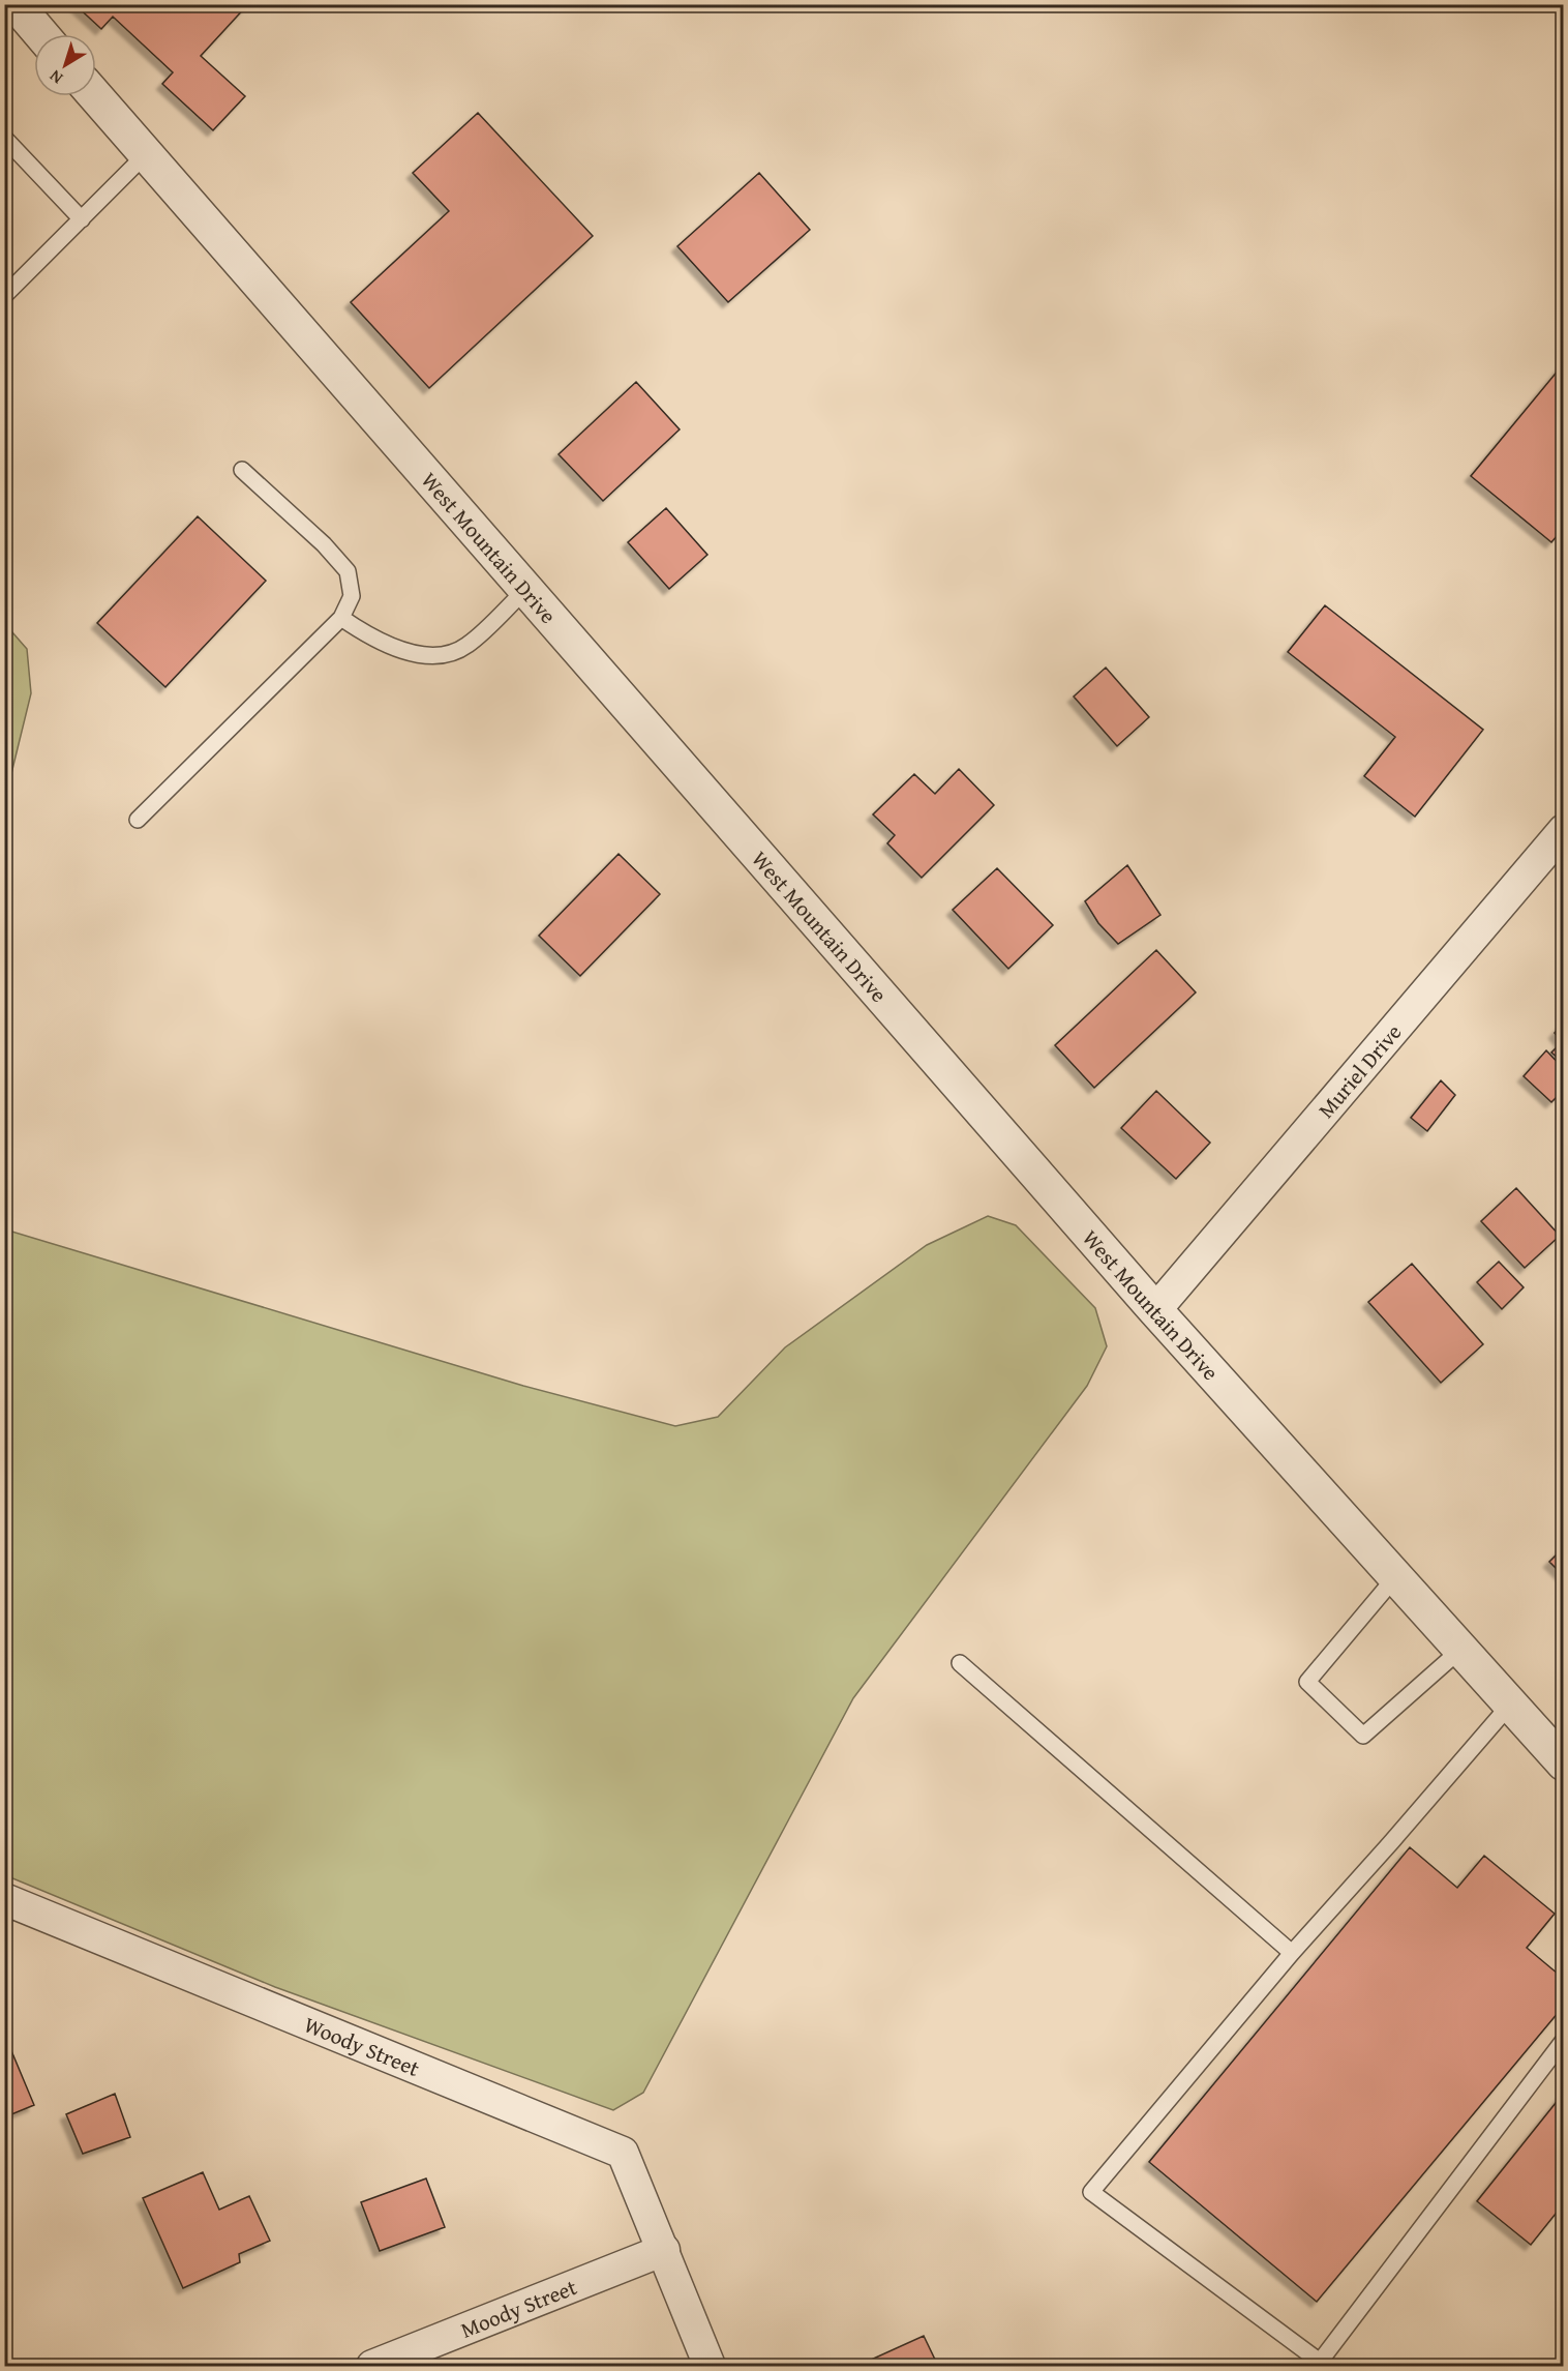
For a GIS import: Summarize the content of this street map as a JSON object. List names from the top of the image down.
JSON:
{
  "streets": {
    "street": [
      "West Mountain Drive",
      "Muriel Drive",
      "Woody Street",
      "Moody Street"
    ]
  },
  "crossings": [
    ["West Mountain Drive", "Muriel Drive"],
    ["Woody Street", "Moody Street"]
  ],
  "north": "bottom left"
}
